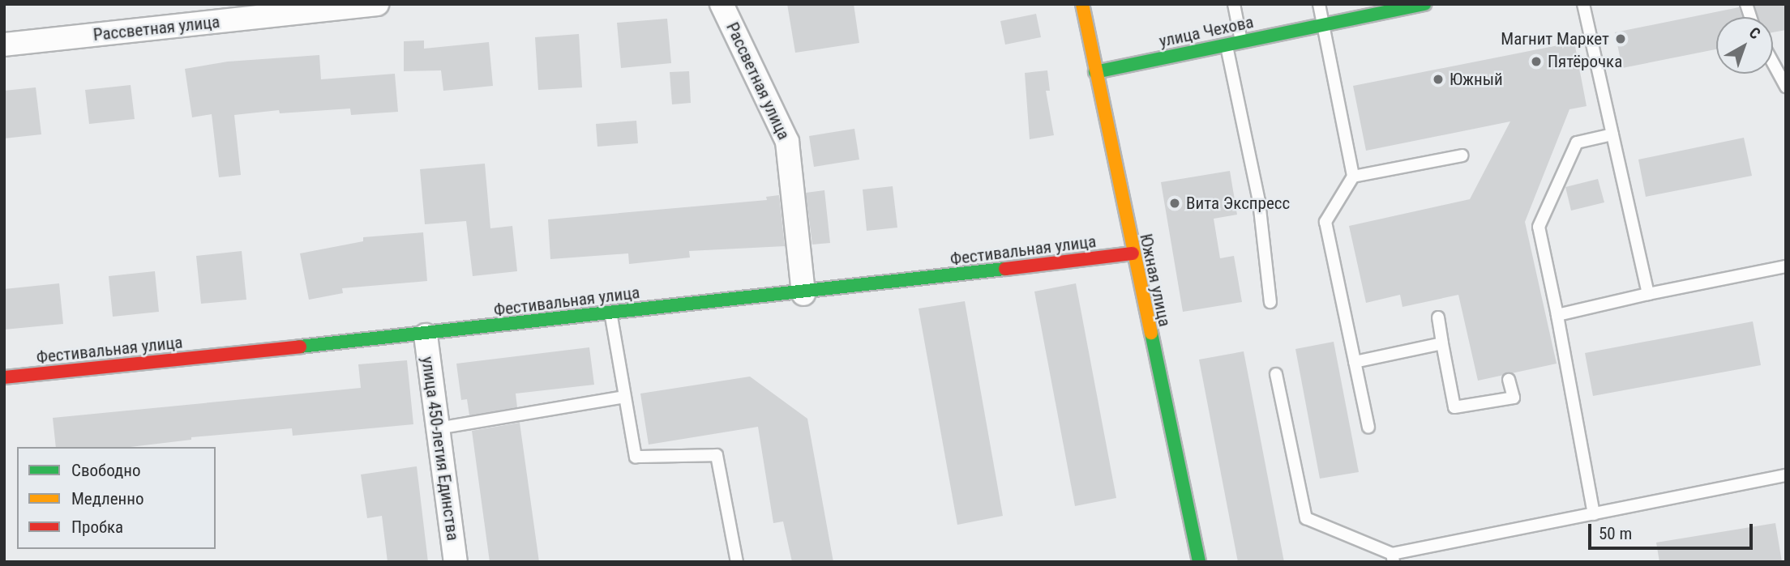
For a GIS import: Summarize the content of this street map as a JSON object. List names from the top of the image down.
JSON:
{
  "streets": {
    "street": [
      "Рассветная улица",
      "улица Чехова",
      "Фестивальная улица",
      "Южная улица",
      "улица 450-летия Единства"
    ]
  },
  "crossings": [
    ["Рассветная улица", "Фестивальная улица"],
    ["улица Чехова", "Южная улица"],
    ["Фестивальная улица", "Южная улица"],
    ["Фестивальная улица", "улица 450-летия Единства"]
  ],
  "places": [
    "Магнит Маркет",
    "Пятёрочка",
    "Южный",
    "Вита Экспресс"
  ],
  "legend": ["Свободно", "Медленно", "Пробка"],
  "scale_bar": "50 m",
  "north": "top right"
}
